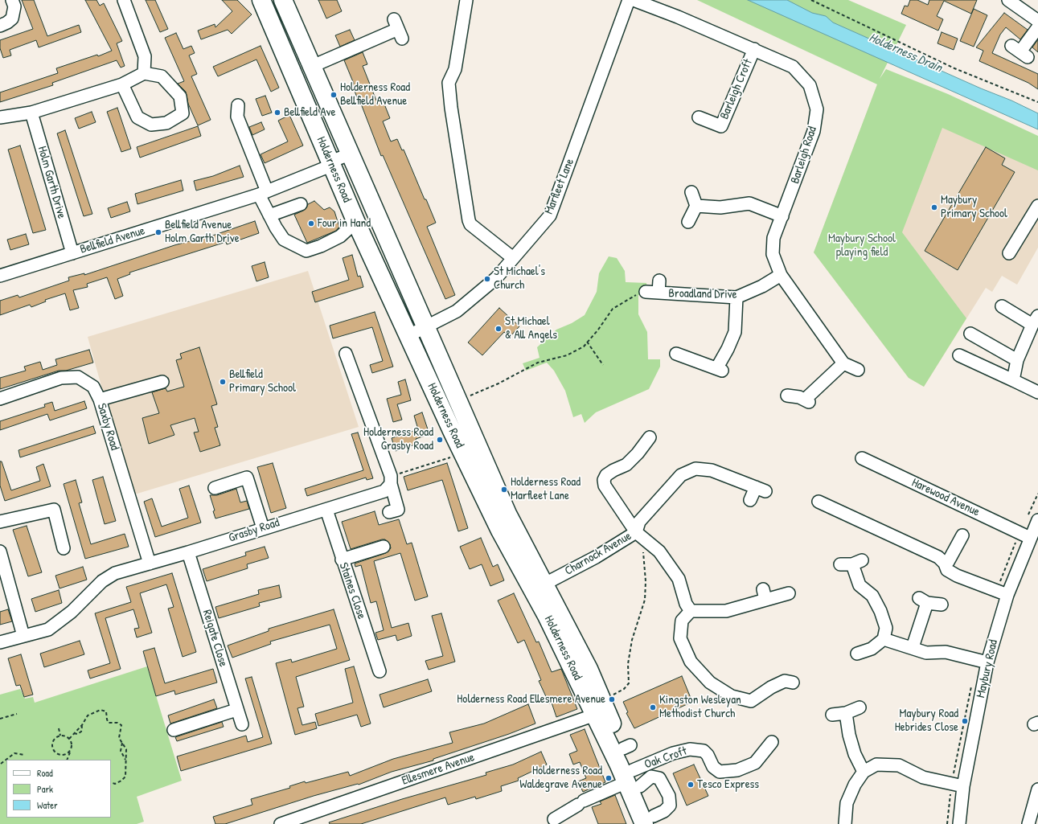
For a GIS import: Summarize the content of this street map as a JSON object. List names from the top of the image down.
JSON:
{
  "streets": {
    "highway": ["Holderness Road"],
    "street": [
      "Barleigh Croft",
      "Barleigh Road",
      "Holm Garth Drive",
      "Marfleet Lane",
      "Bellfield Avenue",
      "Broadland Drive",
      "Saxby Road",
      "Harewood Avenue",
      "Grasby Road",
      "Charnock Avenue",
      "Staines Close",
      "Reigate Close",
      "Maybury Road",
      "Oak Croft",
      "Ellesmere Avenue"
    ]
  },
  "crossings": [
    ["Barleigh Croft", "Barleigh Road"],
    ["Barleigh Road", "Broadland Drive"],
    ["Holderness Road", "Marfleet Lane"],
    ["Holderness Road", "Bellfield Avenue"],
    ["Holderness Road", "Charnock Avenue"],
    ["Holderness Road", "Oak Croft"],
    ["Holderness Road", "Ellesmere Avenue"],
    ["Holm Garth Drive", "Bellfield Avenue"],
    ["Saxby Road", "Grasby Road"],
    ["Harewood Avenue", "Maybury Road"],
    ["Grasby Road", "Staines Close"],
    ["Grasby Road", "Reigate Close"]
  ],
  "water": ["Holderness Drain"],
  "parks": ["Maybury School playing field"],
  "places": [
    "Holderness Road Bellfield Avenue",
    "Bellfield Ave",
    "Maybury Primary School",
    "Four in Hand",
    "Bellfield Avenue Holm Garth Drive",
    "St Michael's Church",
    "St Michael & All Angels",
    "Bellfield Primary School",
    "Holderness Road Grasby Road",
    "Holderness Road Marfleet Lane",
    "Holderness Road Ellesmere Avenue",
    "Kingston Wesleyan Methodist Church",
    "Maybury Road Hebrides Close",
    "Holderness Road Waldegrave Avenue",
    "Tesco Express"
  ],
  "legend": ["Road", "Park", "Water"]
}
